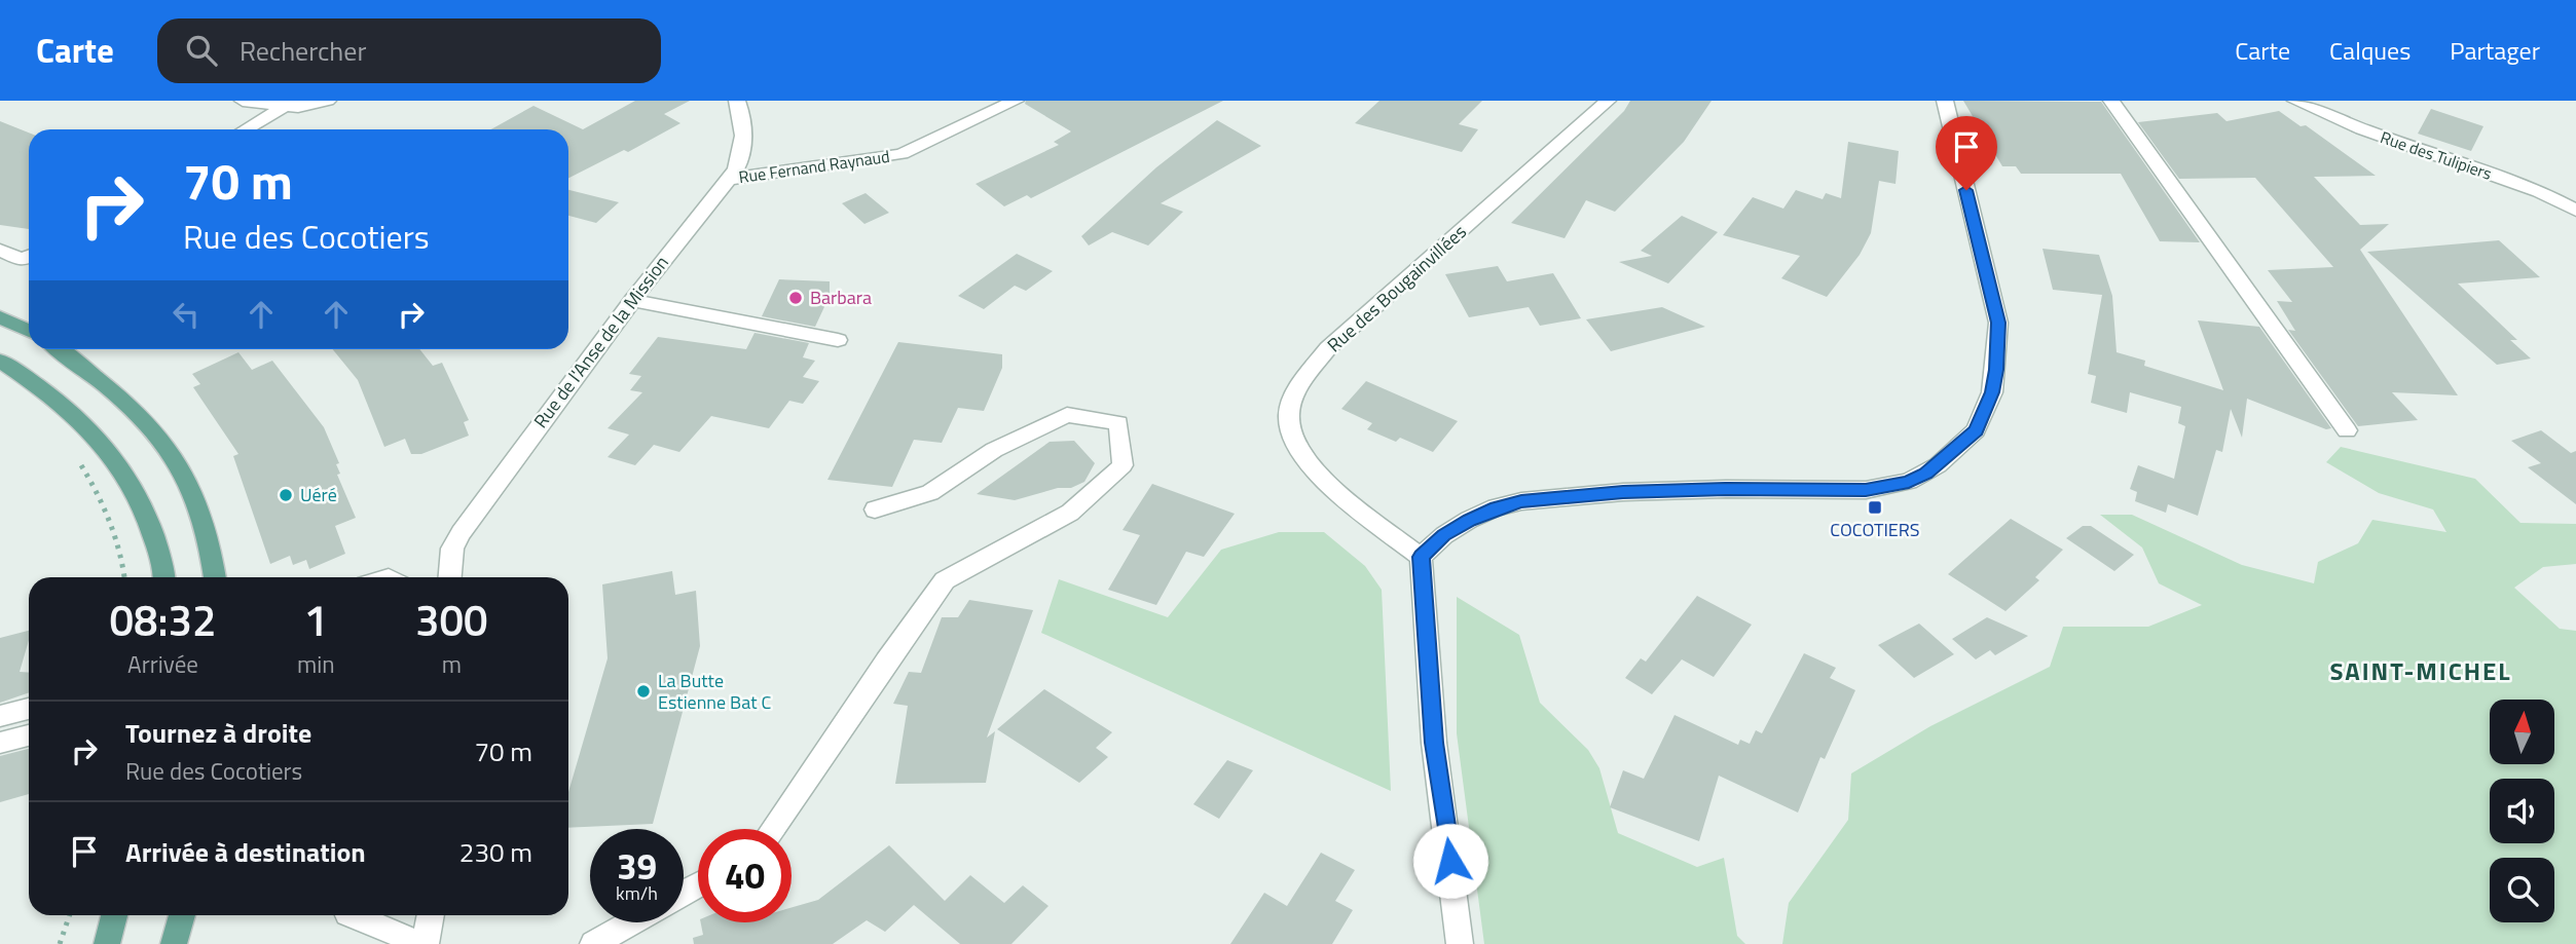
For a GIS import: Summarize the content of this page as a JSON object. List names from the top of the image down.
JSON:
{
  "streets": {
    "street": [
      "Rue des Tulipiers",
      "Rue Fernand Raynaud",
      "Rue des Bougainvillées",
      "Rue de l'Anse de la Mission"
    ]
  },
  "crossings": [
    ["Rue Fernand Raynaud", "Rue de l'Anse de la Mission"]
  ],
  "districts": ["SAINT-MICHEL"],
  "places": {
    "other": ["Barbara", "Uéré", "La Butte Estienne Bat C"],
    "transit": ["COCOTIERS"]
  },
  "north": "top",
  "page": {
    "header": "Carte",
    "search": "Rechercher",
    "nav": ["Carte", "Calques", "Partager"],
    "turn": ["70 m", "Rue des Cocotiers"],
    "eta": [
      "08:32",
      "Arrivée",
      "1",
      "min",
      "300",
      "m"
    ],
    "list": [
      {
        "name": "Tournez à droite",
        "note": "Rue des Cocotiers",
        "value": "70 m"
      },
      {
        "name": "Arrivée à destination",
        "value": "230 m"
      }
    ],
    "speed": "39 km/h",
    "limit": "40"
  }
}
